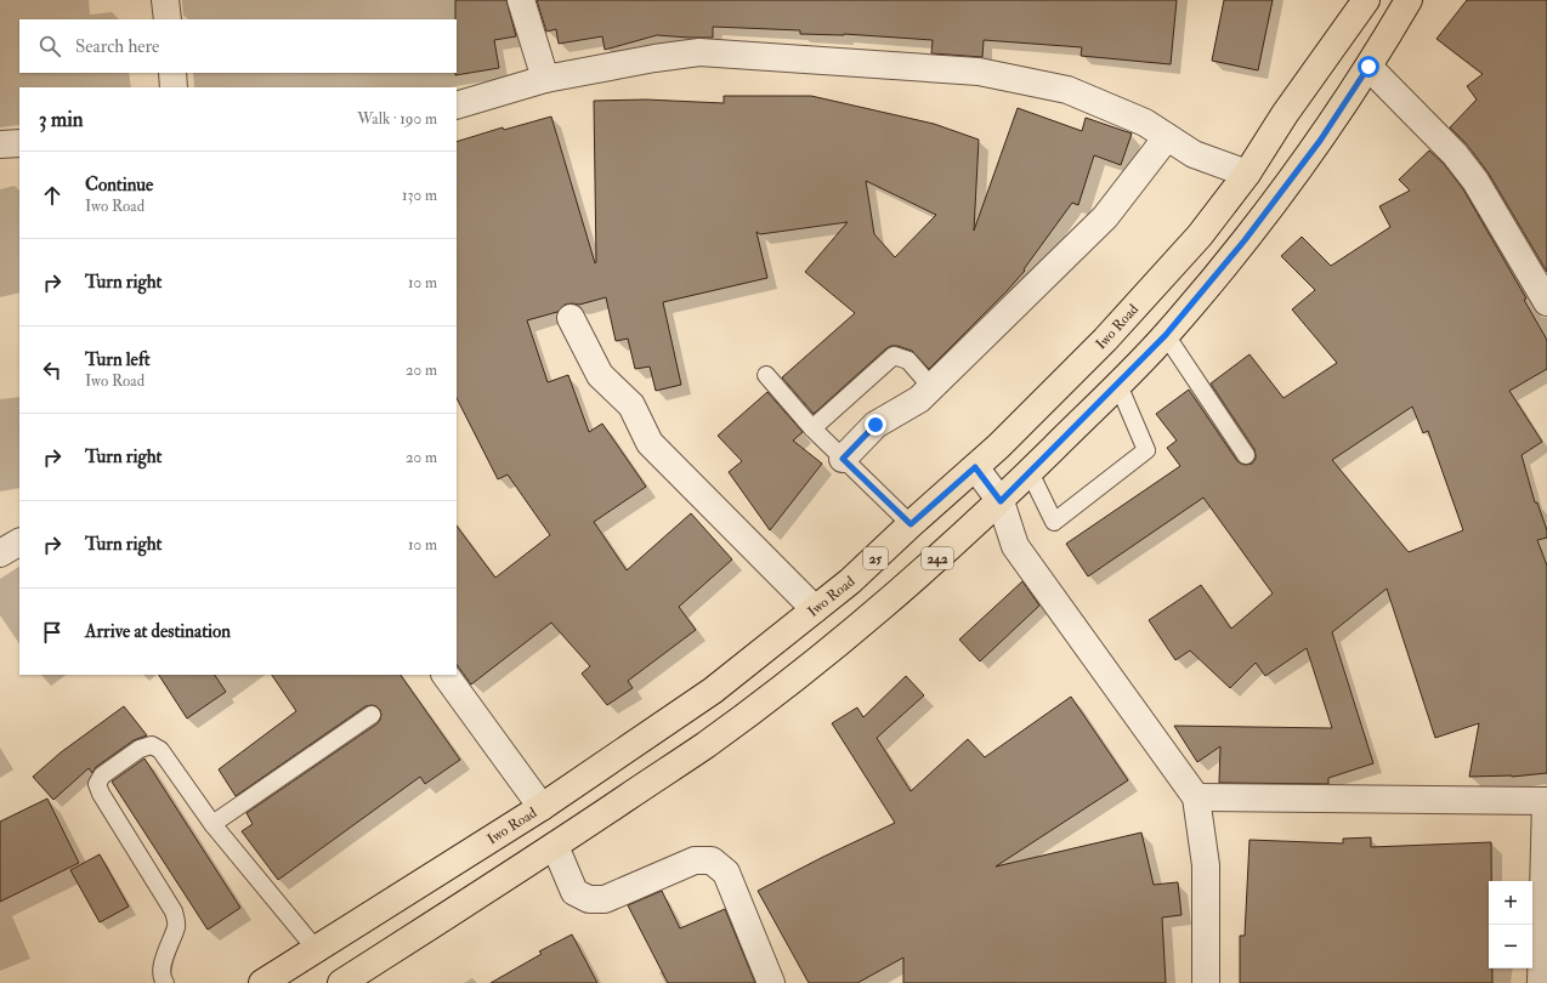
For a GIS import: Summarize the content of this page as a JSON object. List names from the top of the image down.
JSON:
{
  "streets": {
    "main road": ["Iwo Road", "25", "242"]
  },
  "page": {
    "search": "Search here",
    "heading": ["3 min", "Walk · 190 m"],
    "list": [
      ["Continue", "Iwo Road", "130 m"],
      ["Turn right", "10 m"],
      ["Turn left", "Iwo Road", "20 m"],
      ["Turn right", "20 m"],
      ["Turn right", "10 m"],
      "Arrive at destination"
    ],
    "map_buttons": ["+", "−"]
  }
}
